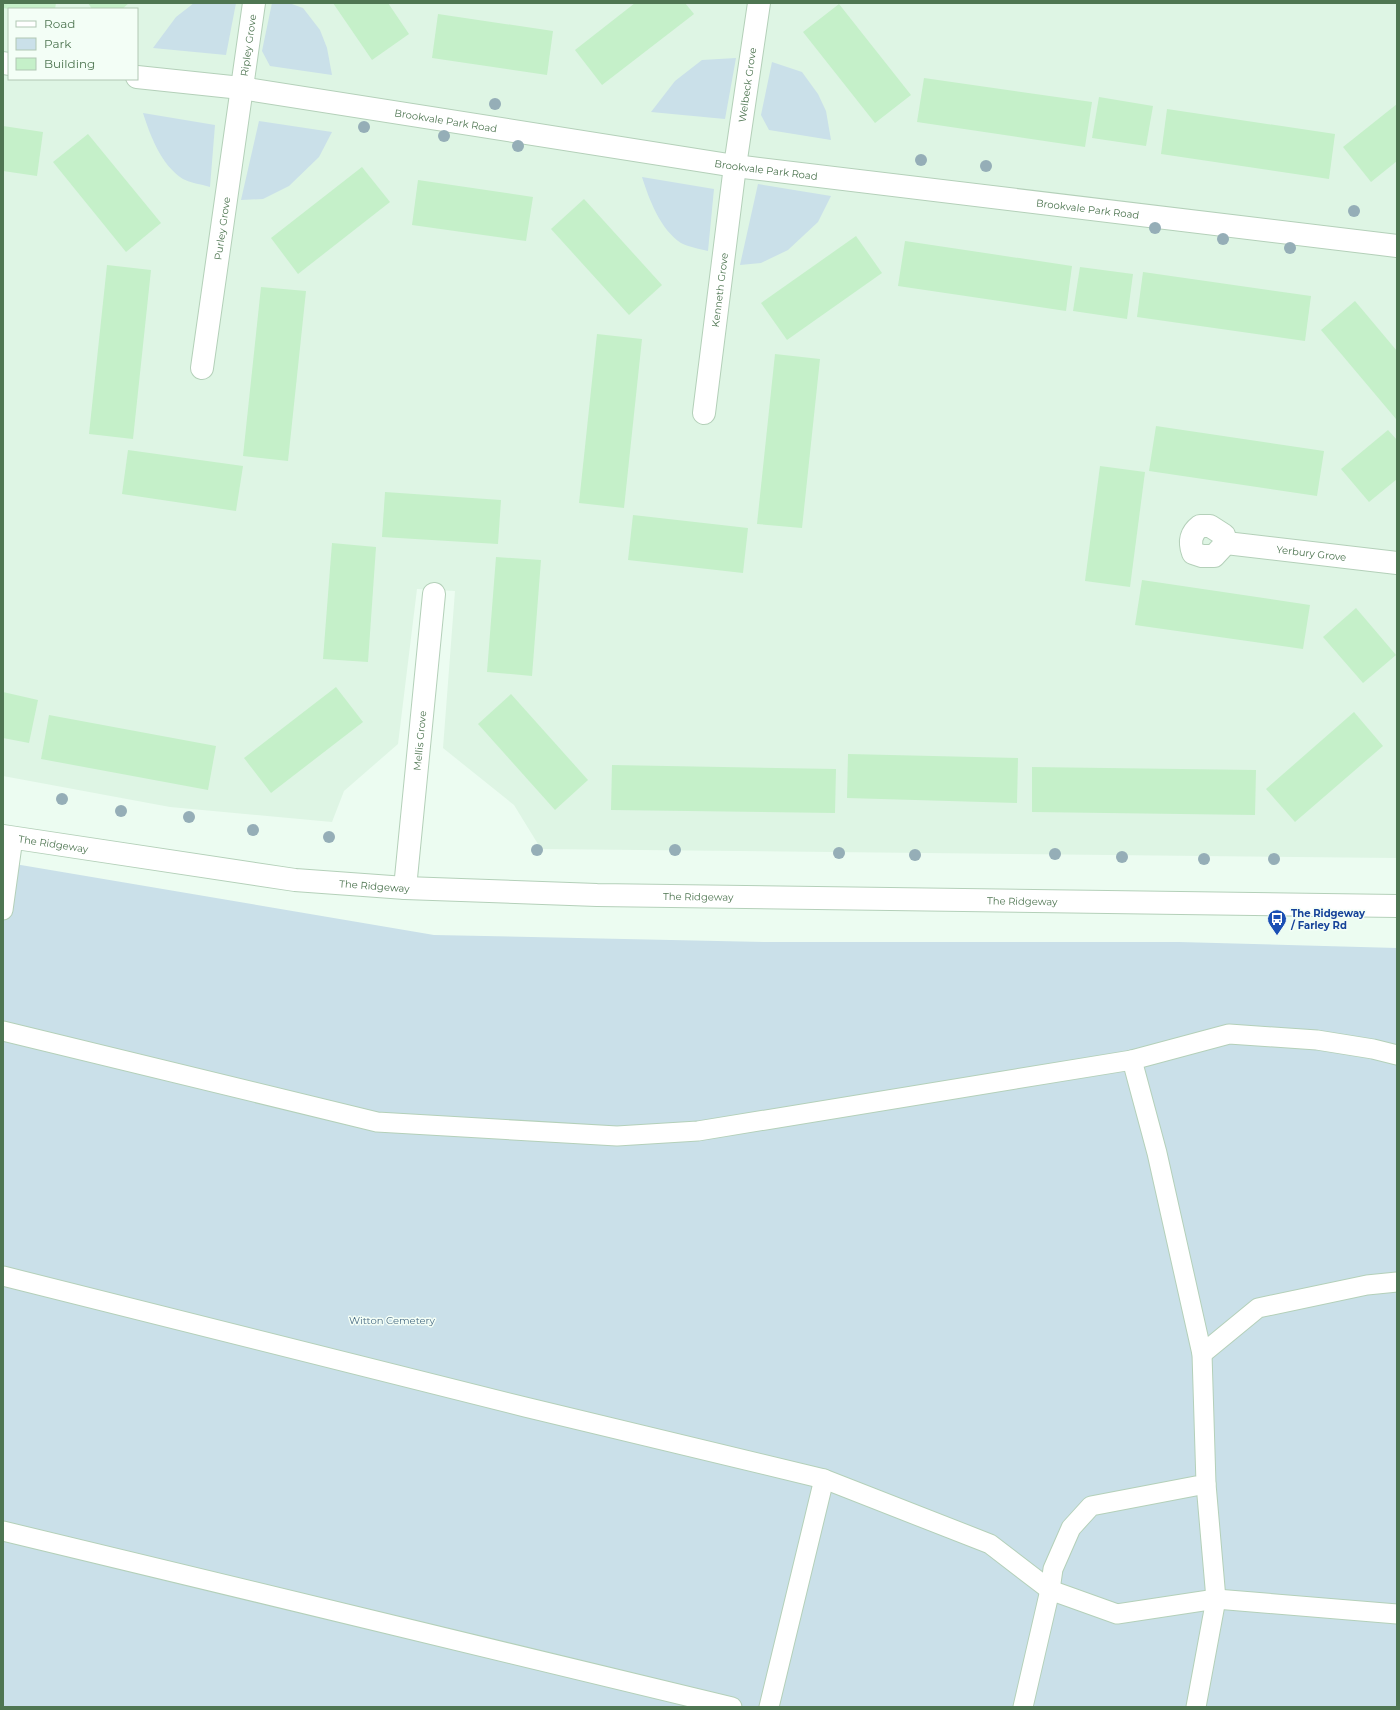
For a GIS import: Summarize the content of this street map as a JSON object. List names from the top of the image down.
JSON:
{
  "streets": {
    "street": [
      "Ripley Grove",
      "Welbeck Grove",
      "Brookvale Park Road",
      "Purley Grove",
      "Kenneth Grove",
      "Yerbury Grove",
      "Mellis Grove",
      "The Ridgeway"
    ]
  },
  "crossings": [
    ["Ripley Grove", "Brookvale Park Road"],
    ["Ripley Grove", "Purley Grove"],
    ["Welbeck Grove", "Brookvale Park Road"],
    ["Welbeck Grove", "Kenneth Grove"],
    ["Brookvale Park Road", "Purley Grove"],
    ["Brookvale Park Road", "Kenneth Grove"],
    ["Mellis Grove", "The Ridgeway"]
  ],
  "parks": ["Witton Cemetery"],
  "places": {
    "bus stop": ["The Ridgeway / Farley Rd"]
  },
  "legend": ["Road", "Park", "Building"]
}
